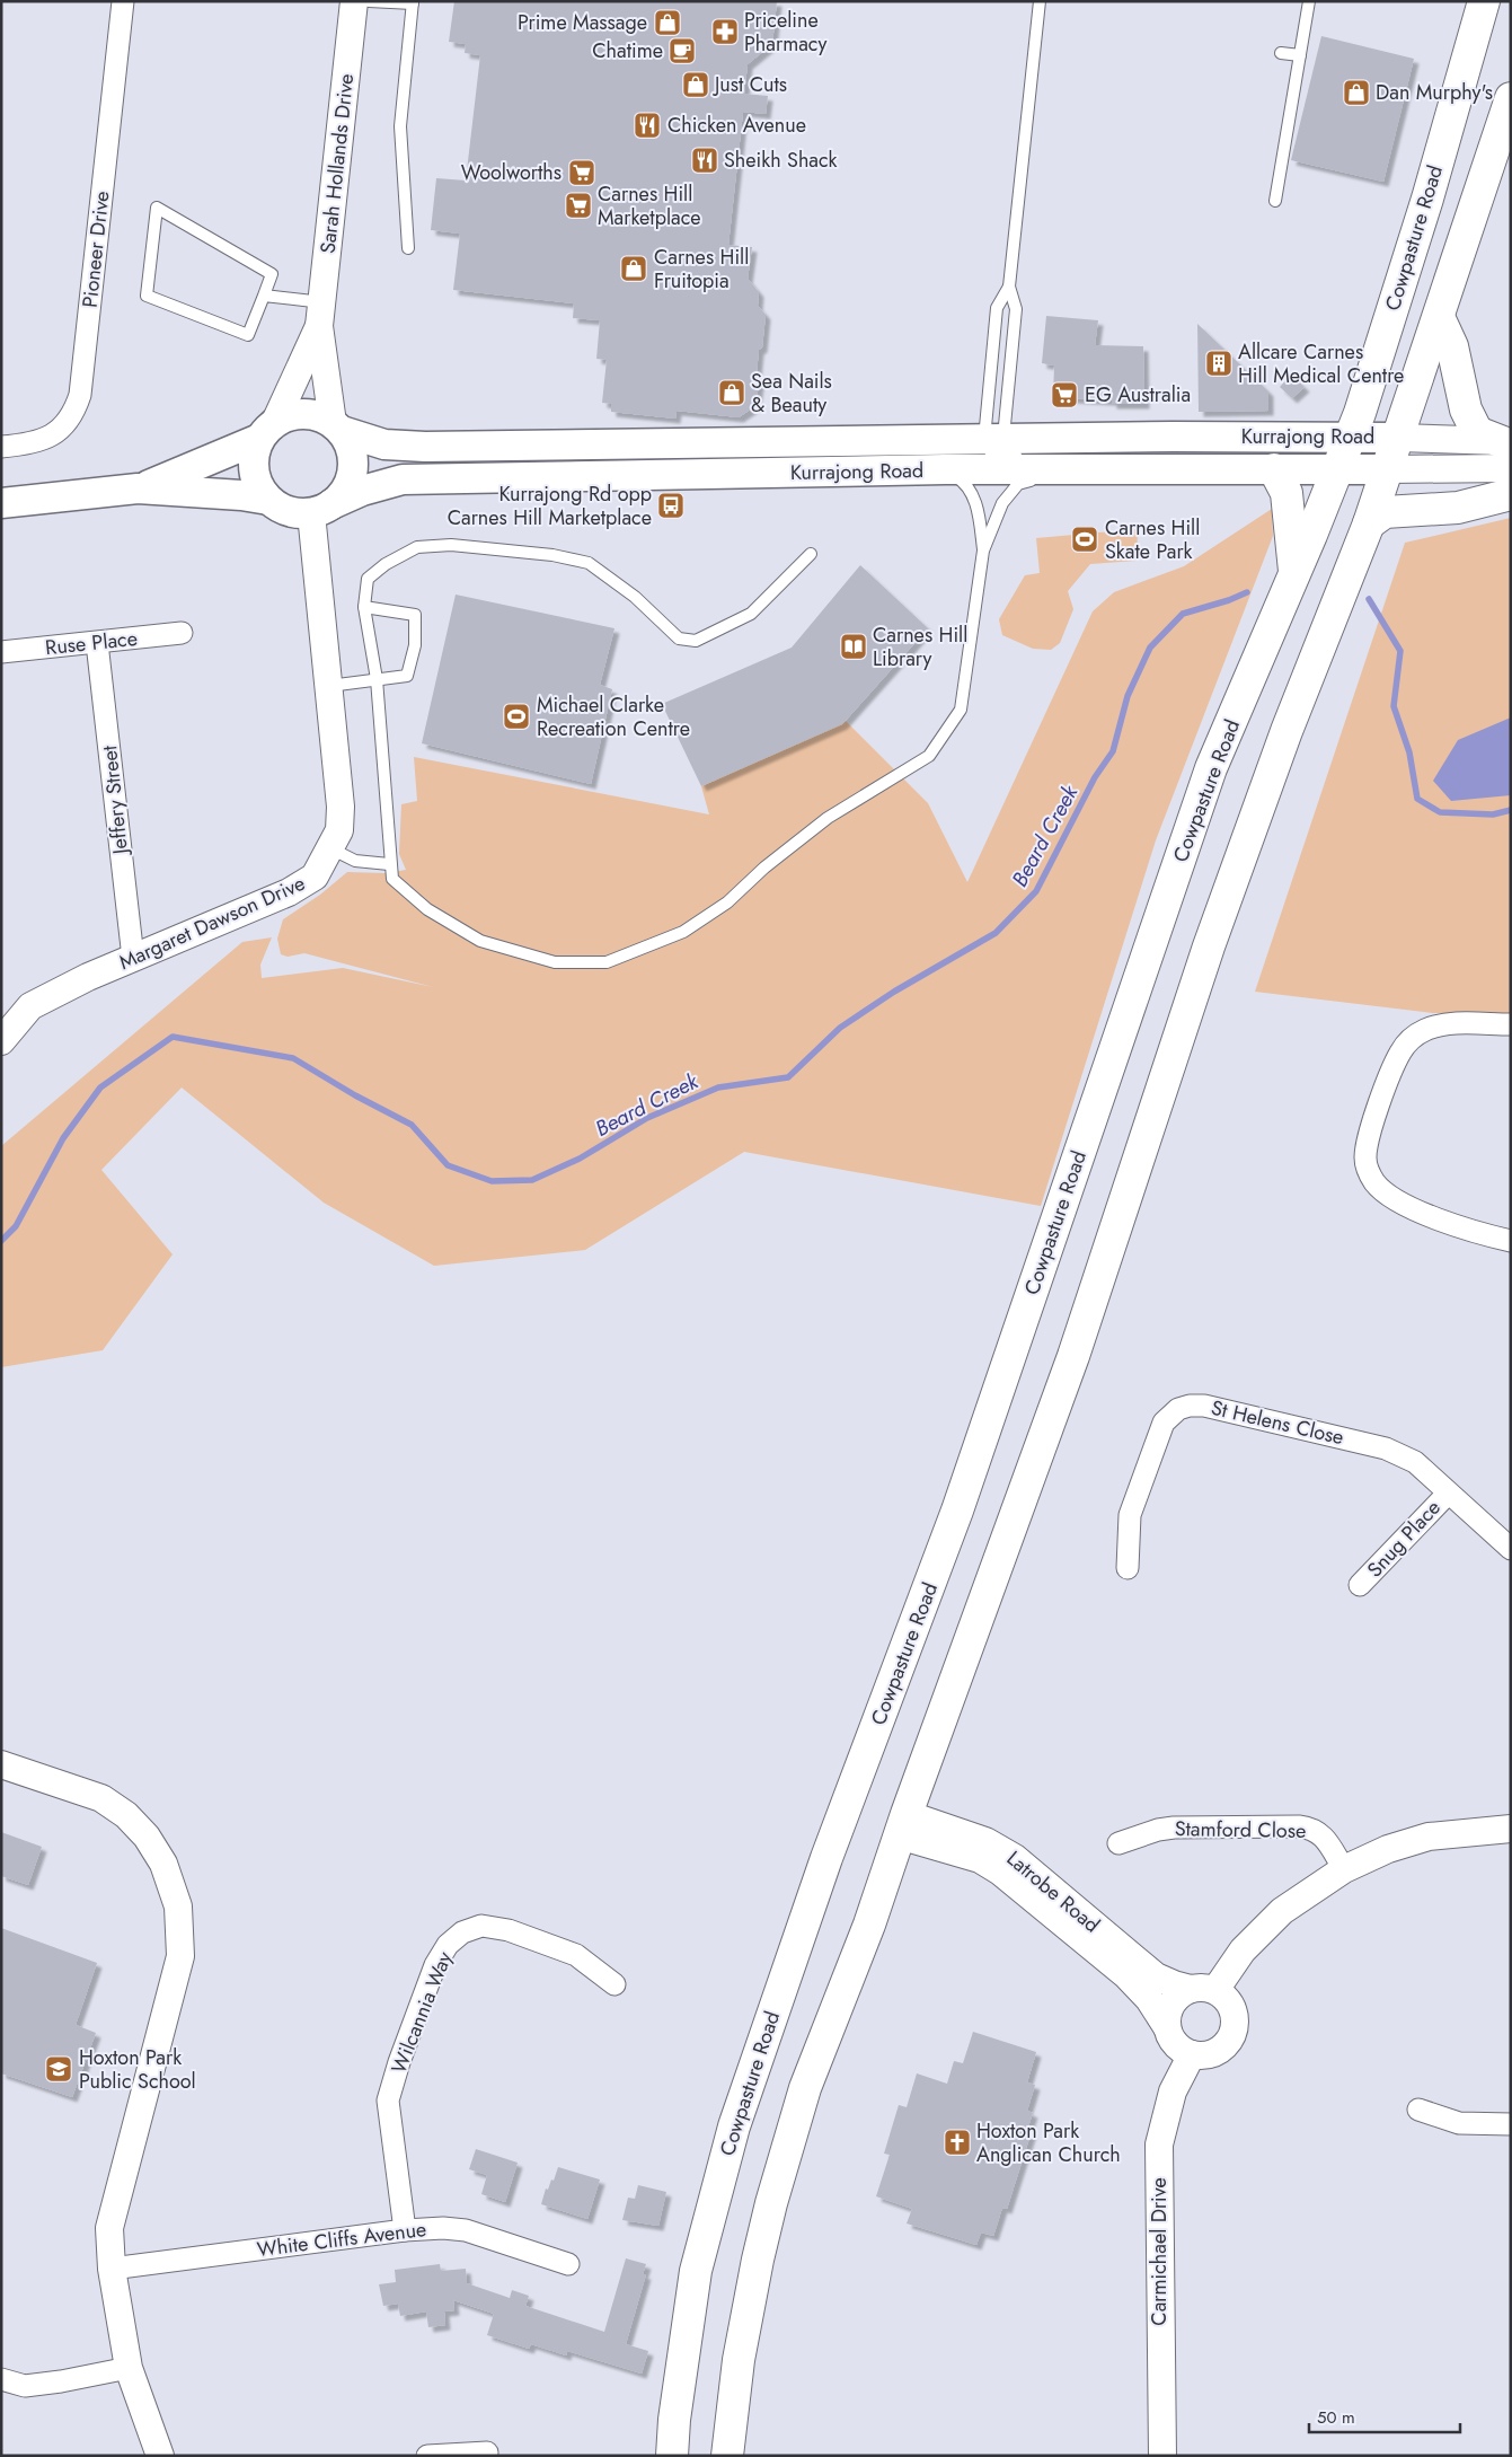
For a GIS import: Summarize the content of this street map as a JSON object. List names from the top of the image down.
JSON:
{
  "streets": {
    "main road": ["Cowpasture Road", "Kurrajong Road"],
    "street": [
      "Sarah Hollands Drive",
      "Pioneer Drive",
      "Ruse Place",
      "Jeffery Street",
      "Margaret Dawson Drive",
      "St Helens Close",
      "Snug Place",
      "Stamford Close",
      "Latrobe Road",
      "Wilcannia Way",
      "White Cliffs Avenue",
      "Carmichael Drive"
    ]
  },
  "crossings": [
    ["Sarah Hollands Drive", "Kurrajong Road"],
    ["Sarah Hollands Drive", "Margaret Dawson Drive"],
    ["Cowpasture Road", "Kurrajong Road"],
    ["Kurrajong Road", "Margaret Dawson Drive"],
    ["Ruse Place", "Jeffery Street"],
    ["Jeffery Street", "Margaret Dawson Drive"],
    ["St Helens Close", "Snug Place"],
    ["Latrobe Road", "Carmichael Drive"],
    ["Wilcannia Way", "White Cliffs Avenue"]
  ],
  "water": ["Beard Creek"],
  "places": {
    "shop": [
      "Prime Massage",
      "Just Cuts",
      "Dan Murphy's",
      "Carnes Hill Fruitopia",
      "Sea Nails & Beauty"
    ],
    "pharmacy": ["Priceline Pharmacy"],
    "cafe": ["Chatime"],
    "restaurant": ["Chicken Avenue", "Sheikh Shack"],
    "supermarket": ["Woolworths", "Carnes Hill Marketplace", "EG Australia"],
    "building": ["Allcare Carnes Hill Medical Centre"],
    "bus stop": ["Kurrajong Rd opp Carnes Hill Marketplace"],
    "sports": ["Carnes Hill Skate Park", "Michael Clarke Recreation Centre"],
    "library": ["Carnes Hill Library"],
    "school or university": ["Hoxton Park Public School"],
    "church": ["Hoxton Park Anglican Church"]
  },
  "scale_bar": "50 m"
}
